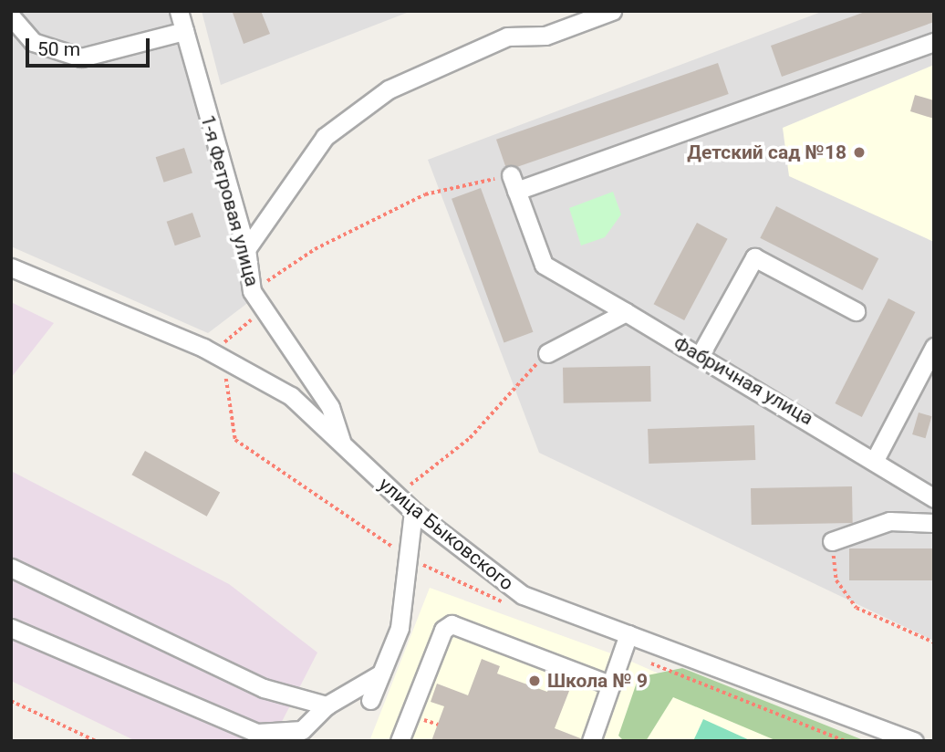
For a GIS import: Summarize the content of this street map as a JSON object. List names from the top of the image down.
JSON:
{
  "streets": {
    "street": ["1-я Фетровая улица", "Фабричная улица", "улица Быковского"]
  },
  "crossings": [
    ["1-я Фетровая улица", "улица Быковского"]
  ],
  "places": ["Детский сад №18", "Школа № 9"],
  "scale_bar": "50 m"
}
